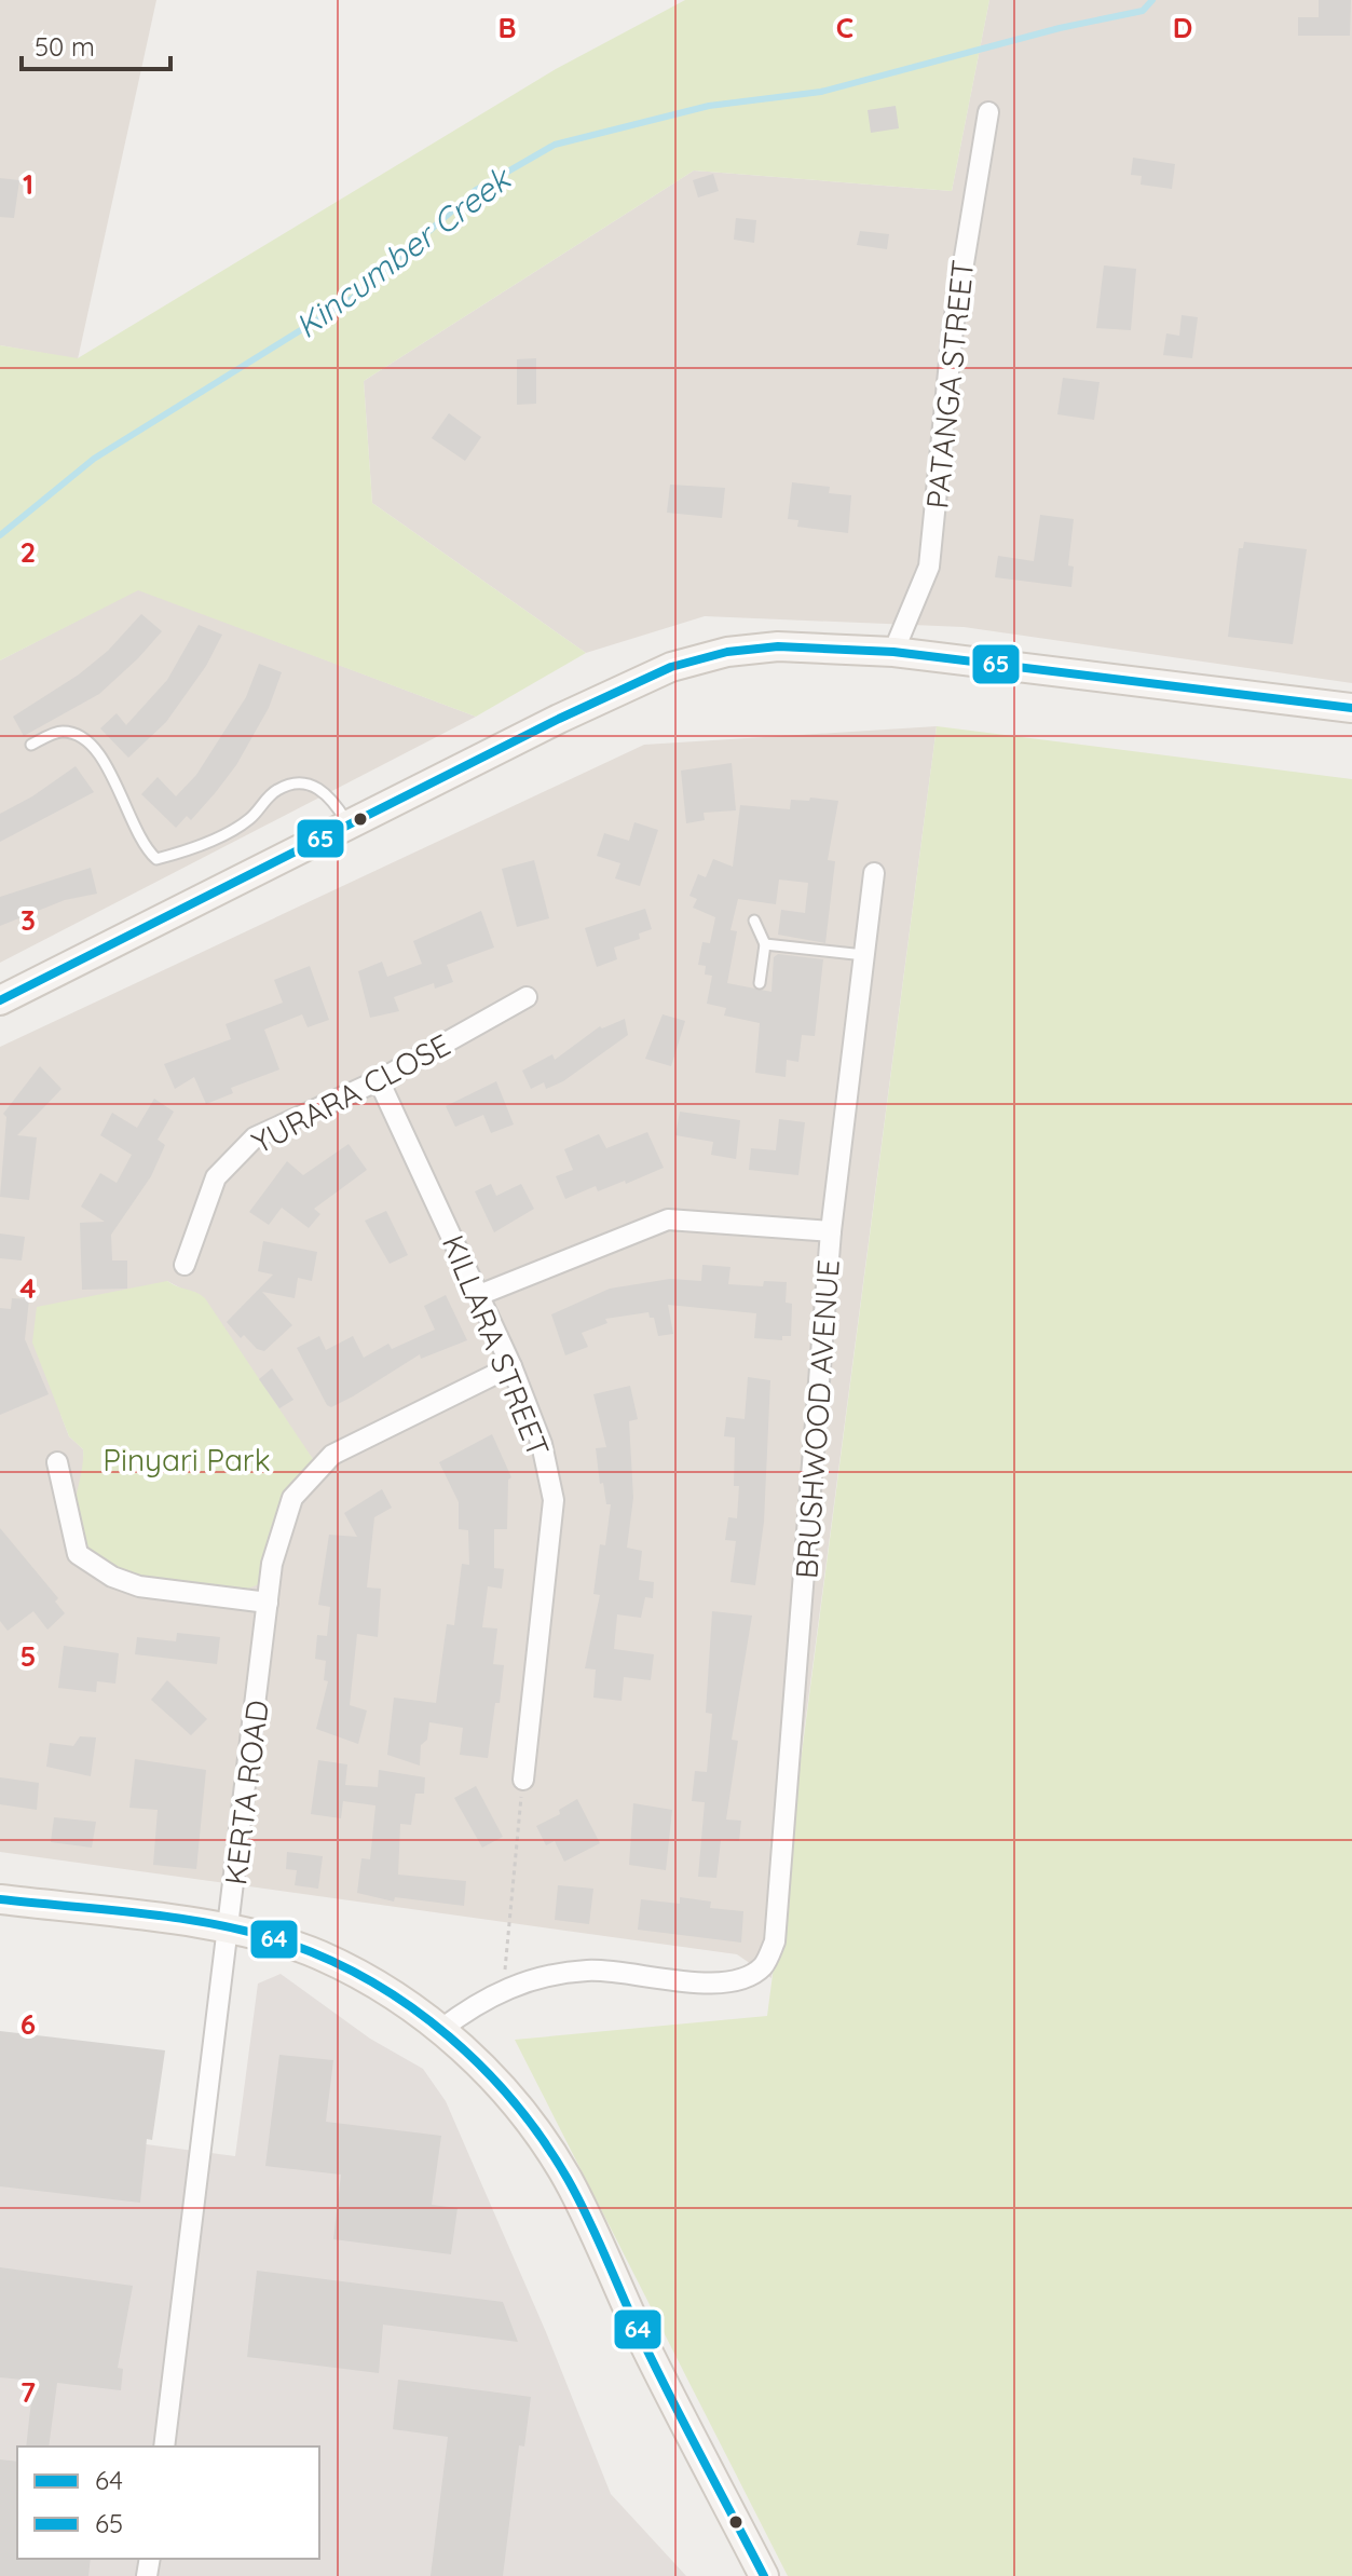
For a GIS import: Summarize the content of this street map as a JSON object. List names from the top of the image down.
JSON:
{
  "streets": {
    "street": [
      "PATANGA STREET",
      "YURARA CLOSE",
      "KILLARA STREET",
      "BRUSHWOOD AVENUE",
      "KERTA ROAD"
    ]
  },
  "crossings": [
    ["YURARA CLOSE", "KILLARA STREET"],
    ["KILLARA STREET", "KERTA ROAD"]
  ],
  "water": ["Kincumber Creek"],
  "parks": ["Pinyari Park"],
  "lines": ["transit line 65", "transit line 64"],
  "legend": ["64", "65"],
  "scale_bar": "50 m",
  "grid": {
    "columns": ["B", "C", "D"],
    "rows": [
      "1",
      "2",
      "3",
      "4",
      "5",
      "6",
      "7"
    ]
  }
}
